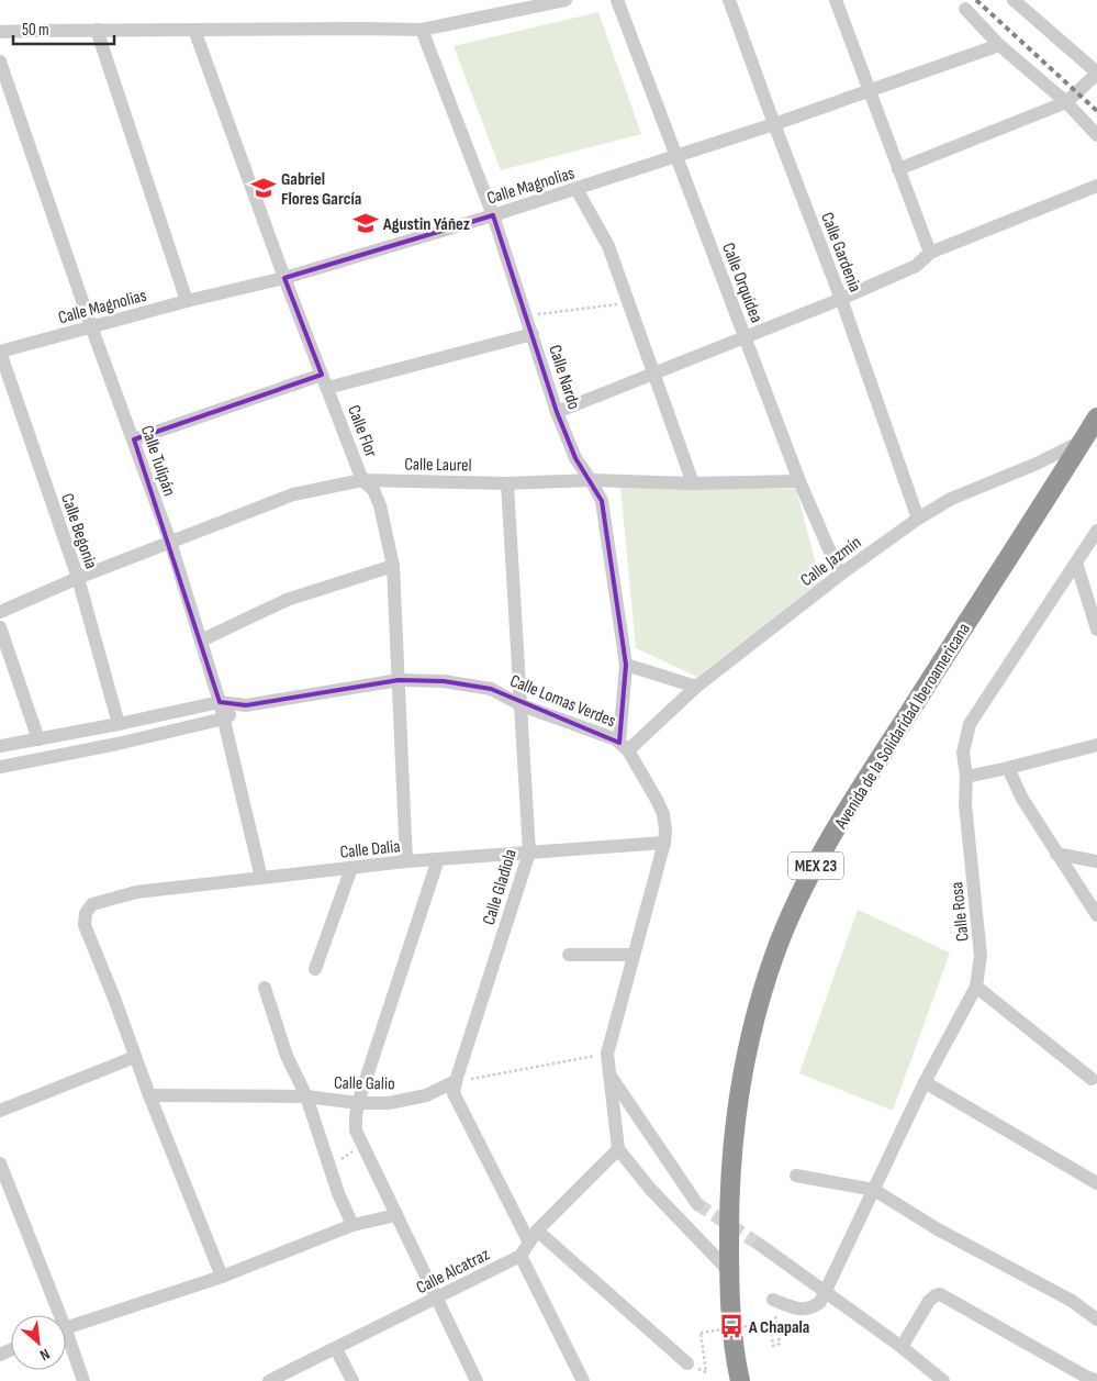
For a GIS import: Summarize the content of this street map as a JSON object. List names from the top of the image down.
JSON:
{
  "streets": {
    "highway": ["Avenida de la Solidaridad Iberoamericana", "MEX 23"],
    "street": [
      "Calle Magnolias",
      "Calle Gardenia",
      "Calle Orquídea",
      "Calle Nardo",
      "Calle Flor",
      "Calle Tulipán",
      "Calle Laurel",
      "Calle Begonia",
      "Calle Jazmín",
      "Calle Lomas Verdes",
      "Calle Dalia",
      "Calle Gladiola",
      "Calle Rosa",
      "Calle Galio",
      "Calle Alcatraz"
    ]
  },
  "crossings": [
    ["Calle Magnolias", "Calle Gardenia"],
    ["Calle Magnolias", "Calle Orquídea"],
    ["Calle Magnolias", "Calle Nardo"],
    ["Calle Magnolias", "Calle Flor"],
    ["Calle Magnolias", "Calle Tulipán"],
    ["Calle Magnolias", "Calle Begonia"],
    ["Calle Gardenia", "Calle Jazmín"],
    ["Calle Orquídea", "Calle Laurel"],
    ["Calle Orquídea", "Calle Jazmín"],
    ["Calle Nardo", "Calle Laurel"],
    ["Calle Nardo", "Calle Jazmín"],
    ["Calle Nardo", "Calle Lomas Verdes"],
    ["Calle Flor", "Calle Laurel"],
    ["Calle Flor", "Calle Lomas Verdes"],
    ["Calle Flor", "Calle Dalia"],
    ["Calle Tulipán", "Calle Laurel"],
    ["Calle Tulipán", "Calle Lomas Verdes"],
    ["Calle Tulipán", "Calle Dalia"],
    ["Calle Laurel", "Calle Begonia"],
    ["Calle Laurel", "Calle Gladiola"],
    ["Calle Begonia", "Calle Lomas Verdes"],
    ["Calle Jazmín", "Calle Lomas Verdes"],
    ["Calle Jazmín", "Avenida de la Solidaridad Iberoamericana"],
    ["Calle Lomas Verdes", "Calle Dalia"],
    ["Calle Lomas Verdes", "Calle Gladiola"],
    ["Calle Lomas Verdes", "Calle Alcatraz"],
    ["Calle Dalia", "Calle Gladiola"],
    ["Calle Gladiola", "Calle Galio"],
    ["Calle Gladiola", "Calle Alcatraz"]
  ],
  "places": {
    "school or university": ["Gabriel Flores García", "Agustin Yáñez"],
    "bus stop": ["A Chapala"]
  },
  "scale_bar": "50 m",
  "north": "bottom right"
}
